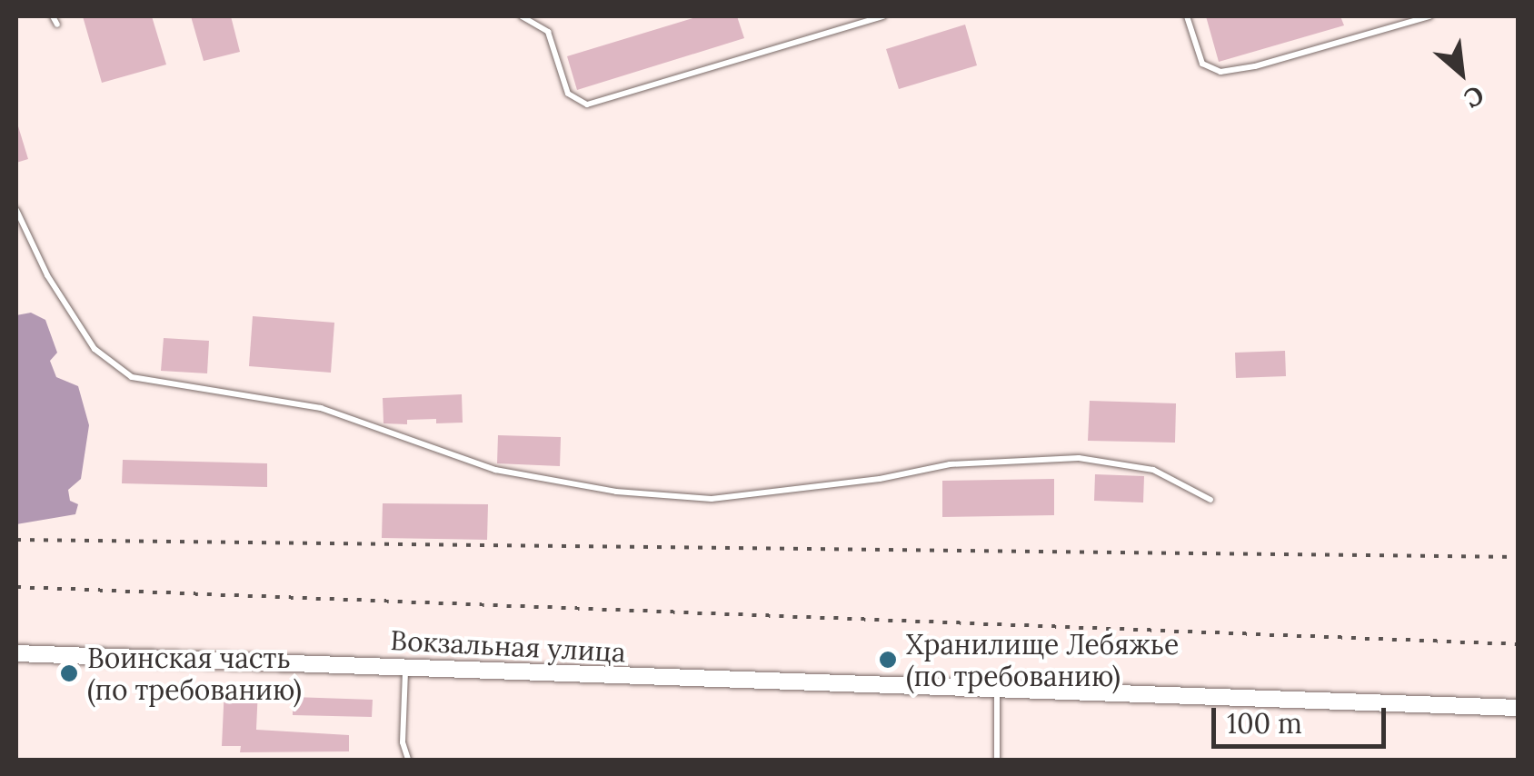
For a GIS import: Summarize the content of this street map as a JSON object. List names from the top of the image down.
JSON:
{
  "streets": {
    "main road": ["Вокзальная улица"]
  },
  "places": ["Хранилище Лебяжье (по требованию)", "Воинская часть (по требованию)"],
  "scale_bar": "100 m",
  "north": "bottom right"
}
